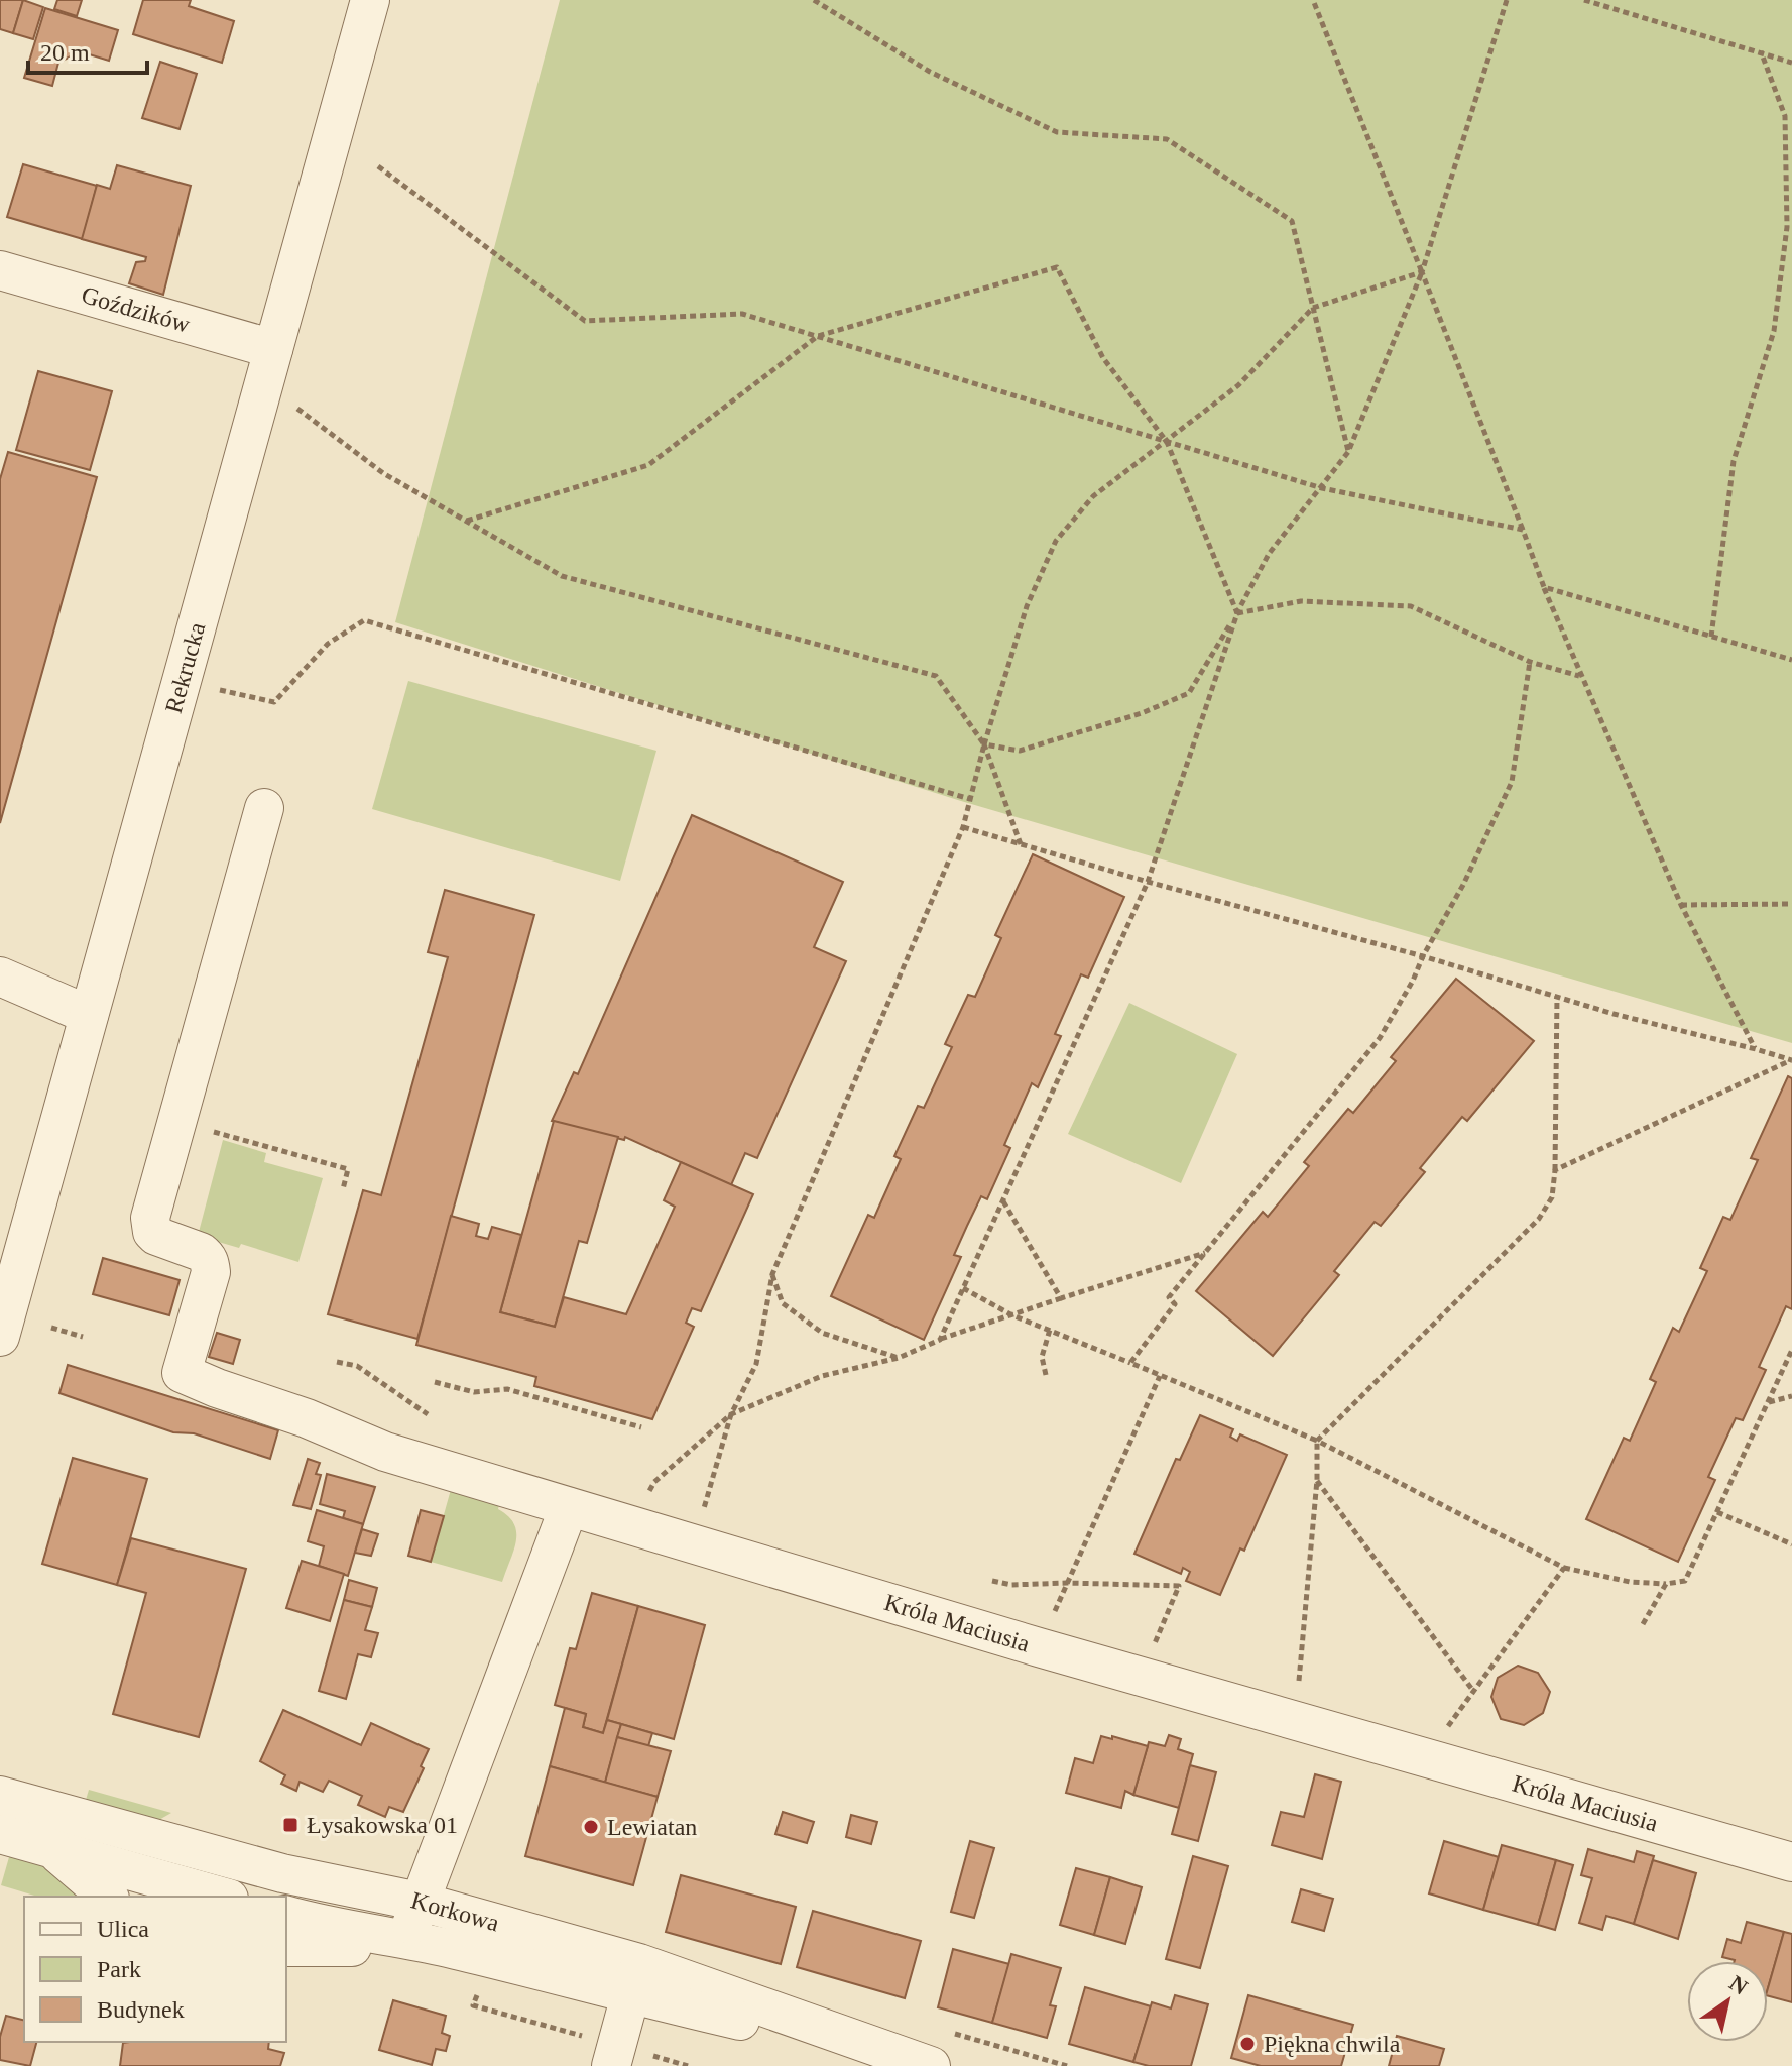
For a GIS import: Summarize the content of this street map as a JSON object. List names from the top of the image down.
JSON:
{
  "streets": {
    "street": [
      "Goździków",
      "Rekrucka",
      "Króla Maciusia",
      "Korkowa"
    ]
  },
  "crossings": [
    ["Goździków", "Rekrucka"]
  ],
  "places": {
    "transit": ["Łysakowska 01"],
    "other": ["Lewiatan", "Piękna chwila"]
  },
  "legend": ["Ulica", "Park", "Budynek"],
  "scale_bar": "20 m",
  "north": "top right"
}
